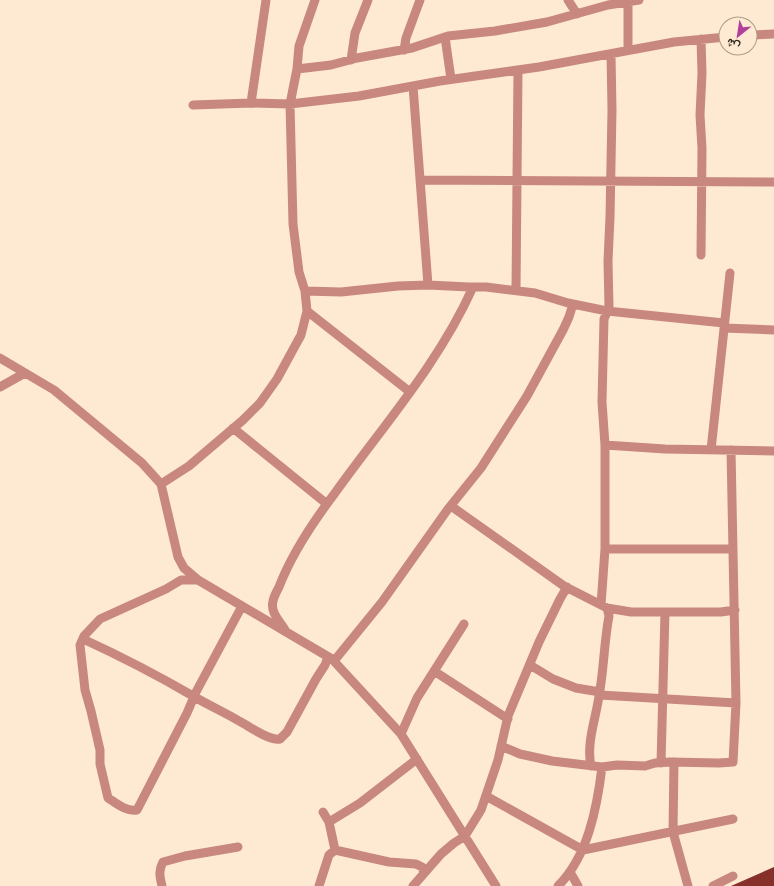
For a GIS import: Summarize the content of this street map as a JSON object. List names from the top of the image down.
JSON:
{
  "north": "bottom left"
}
